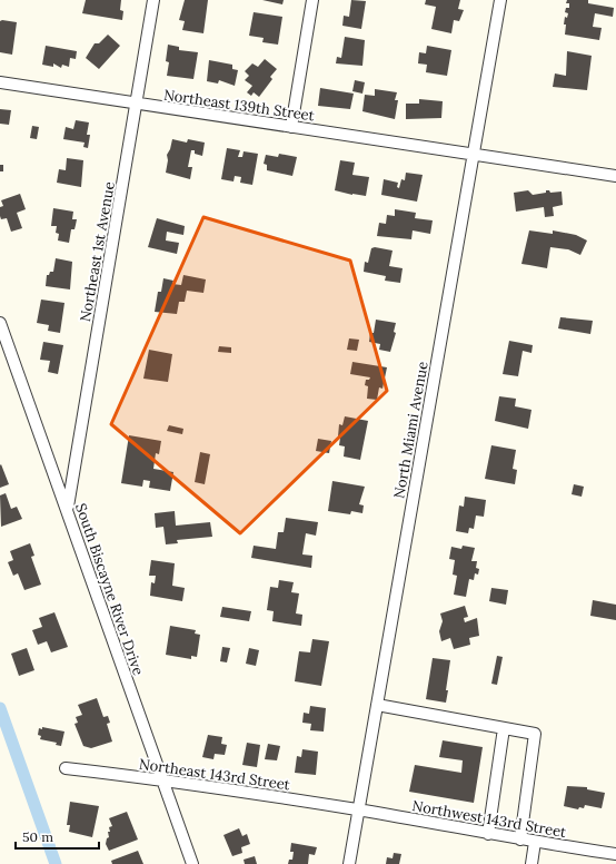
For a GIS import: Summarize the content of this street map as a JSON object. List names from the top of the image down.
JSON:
{
  "streets": {
    "street": [
      "Northeast 139th Street",
      "Northeast 1st Avenue",
      "North Miami Avenue",
      "South Biscayne River Drive",
      "Northeast 143rd Street",
      "Northwest 143rd Street"
    ]
  },
  "crossings": [
    ["Northeast 139th Street", "Northeast 1st Avenue"],
    ["Northeast 139th Street", "North Miami Avenue"],
    ["Northeast 1st Avenue", "South Biscayne River Drive"],
    ["North Miami Avenue", "Northeast 143rd Street"],
    ["North Miami Avenue", "Northwest 143rd Street"],
    ["South Biscayne River Drive", "Northeast 143rd Street"],
    ["Northeast 143rd Street", "Northwest 143rd Street"]
  ],
  "scale_bar": "50 m"
}
